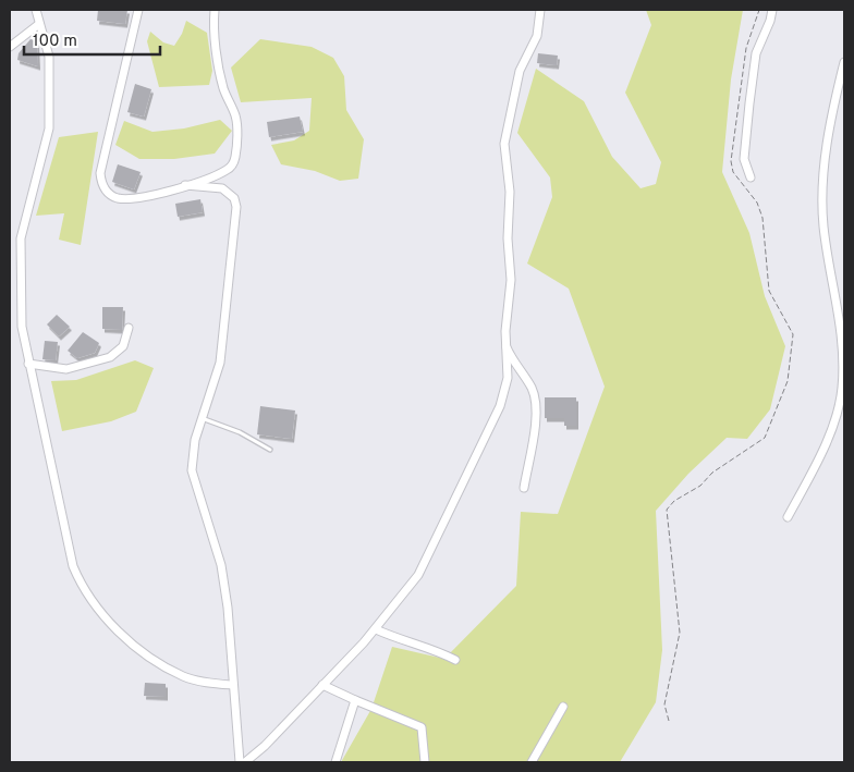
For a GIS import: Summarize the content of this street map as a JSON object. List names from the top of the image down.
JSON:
{
  "scale_bar": "100 m"
}
